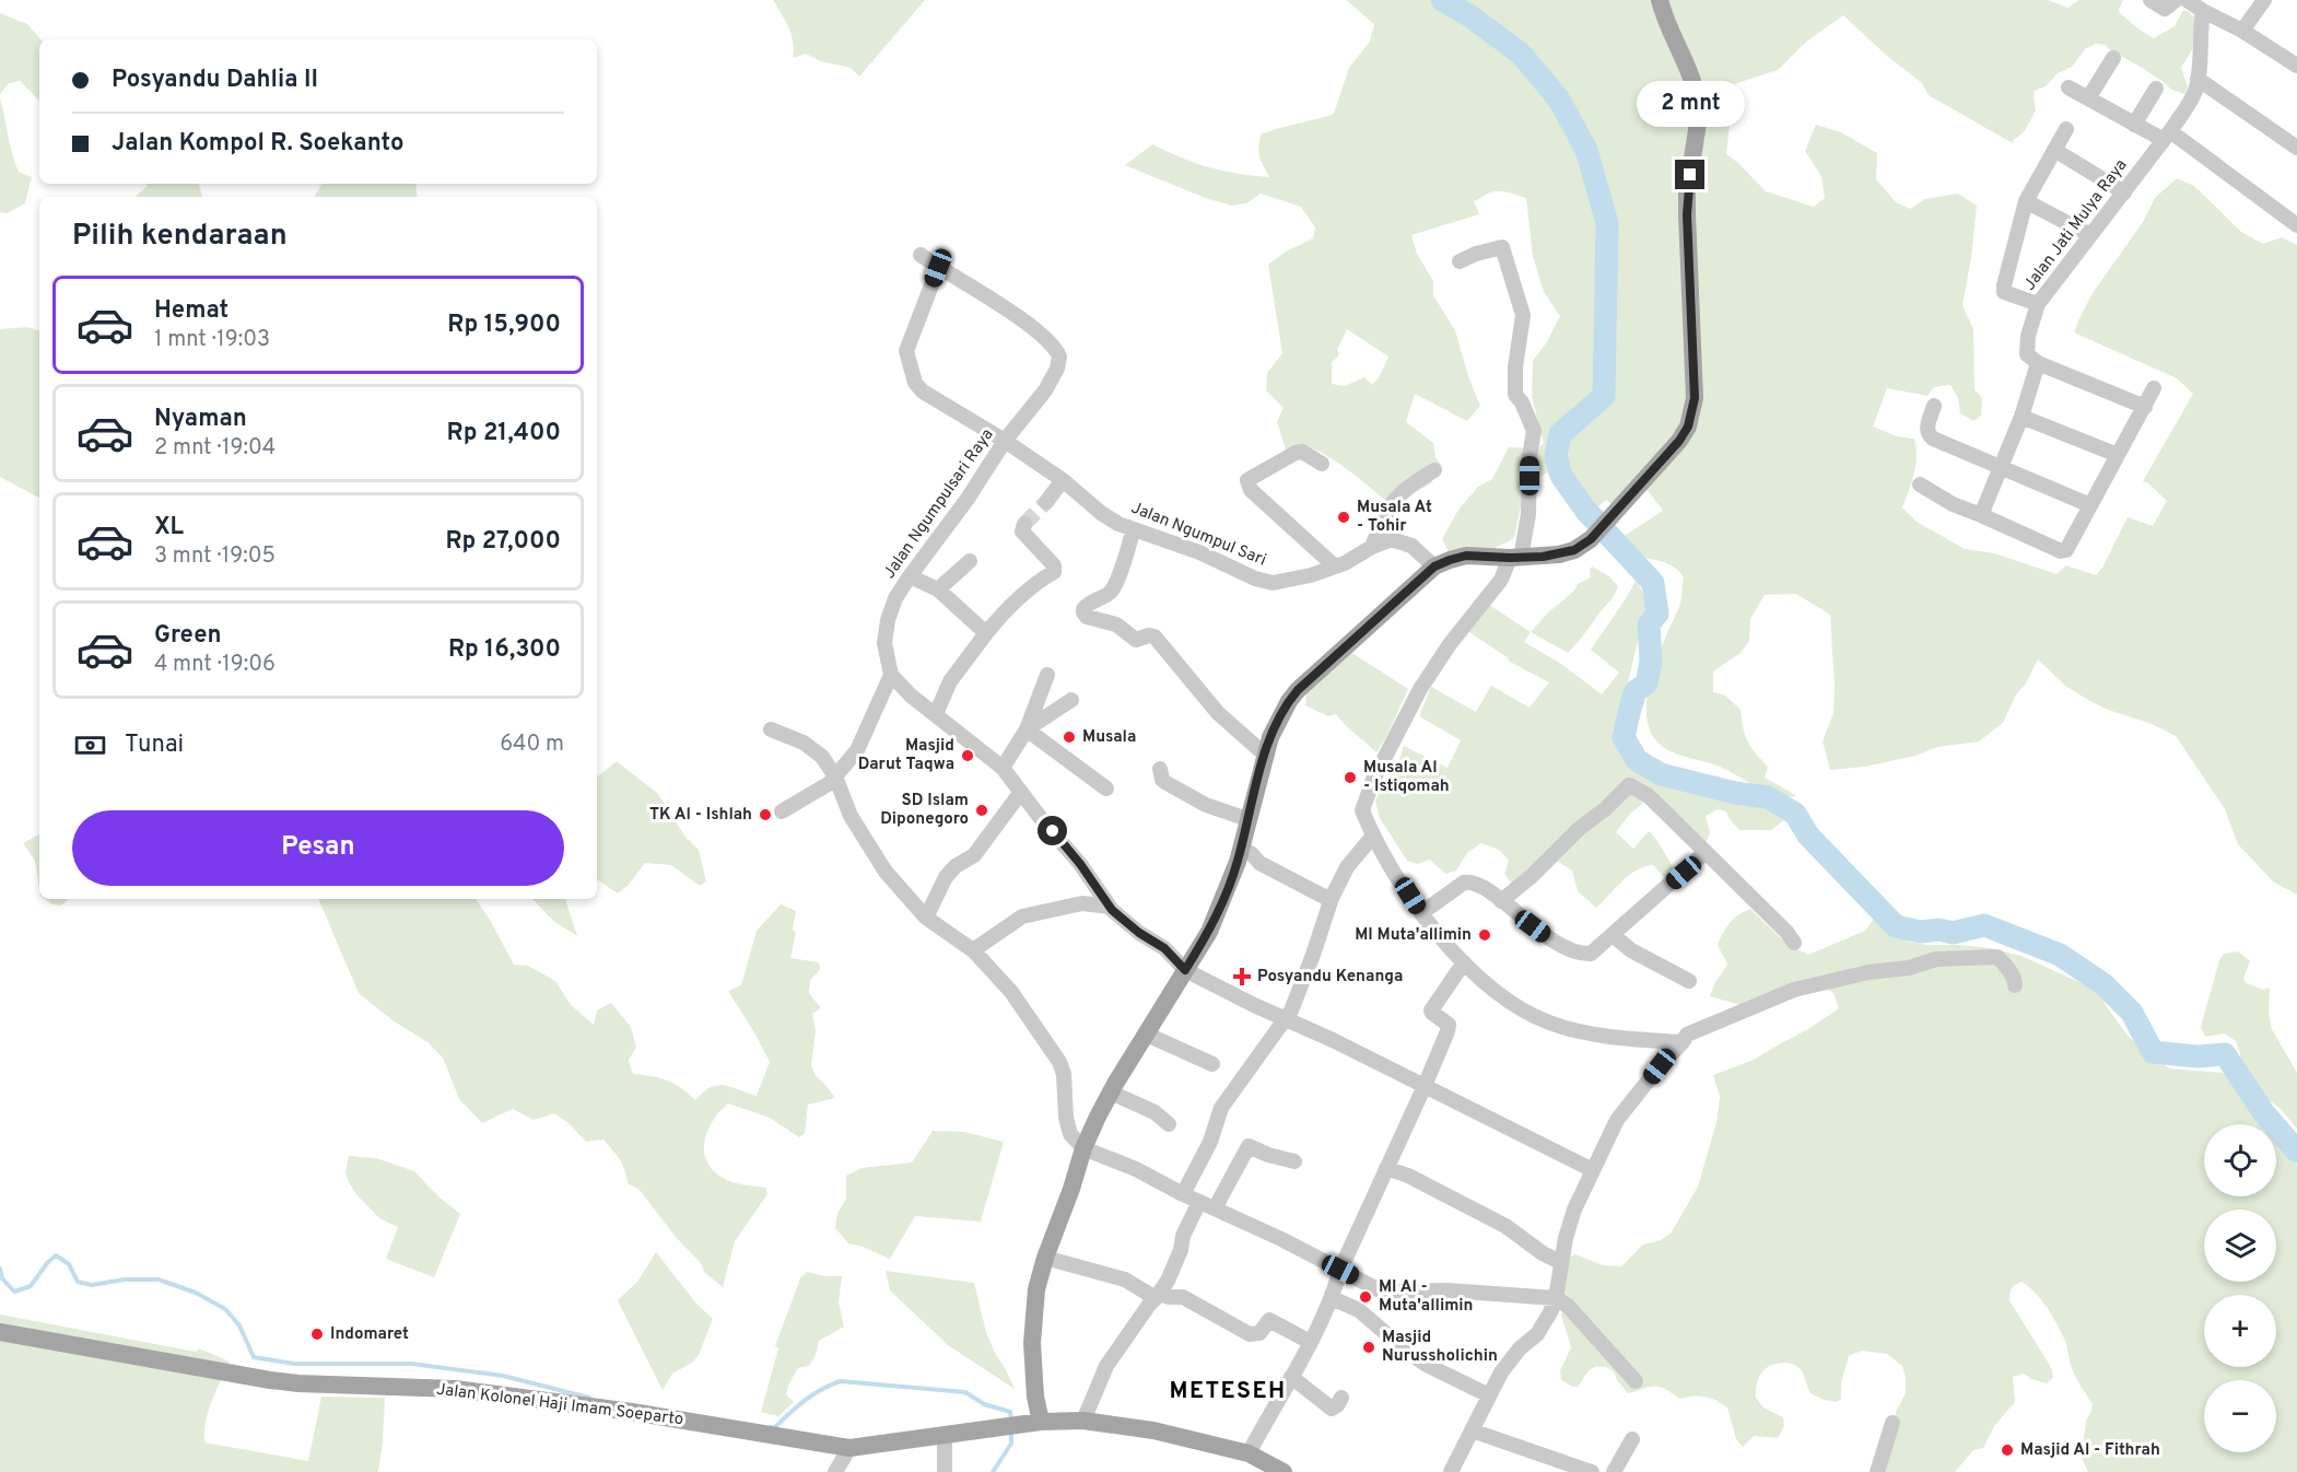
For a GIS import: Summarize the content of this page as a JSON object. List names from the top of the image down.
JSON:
{
  "streets": {
    "main road": ["Jalan Kolonel Haji Imam Soeparto"],
    "street": ["Jalan Jati Mulya Raya", "Jalan Ngumpulsari Raya", "Jalan Ngumpul Sari"]
  },
  "crossings": [
    ["Jalan Ngumpulsari Raya", "Jalan Ngumpul Sari"]
  ],
  "districts": ["METESEH"],
  "places": {
    "other": [
      "Musala At - Tohir",
      "Musala",
      "Masjid Darut Taqwa",
      "Musala Al - Istiqomah",
      "SD Islam Diponegoro",
      "TK Al - Ishlah",
      "MI Muta'allimin",
      "MI Al - Muta'allimin",
      "Indomaret",
      "Masjid Nurussholichin",
      "Masjid Al - Fithrah"
    ],
    "health": ["Posyandu Kenanga"]
  },
  "page": {
    "banner": ["Posyandu Dahlia II", "Jalan Kompol R. Soekanto"],
    "bubble": "2 mnt",
    "heading": "Pilih kendaraan",
    "list": [
      {
        "name": "Hemat",
        "note": "1 mnt · 19:03",
        "value": "Rp 15,900"
      },
      {
        "name": "Nyaman",
        "note": "2 mnt · 19:04",
        "value": "Rp 21,400"
      },
      {
        "name": "XL",
        "note": "3 mnt · 19:05",
        "value": "Rp 27,000"
      },
      {
        "name": "Green",
        "note": "4 mnt · 19:06",
        "value": "Rp 16,300"
      }
    ],
    "pay": ["Tunai", "640 m"],
    "buttons": "Pesan",
    "map_buttons": ["+", "−"]
  }
}
